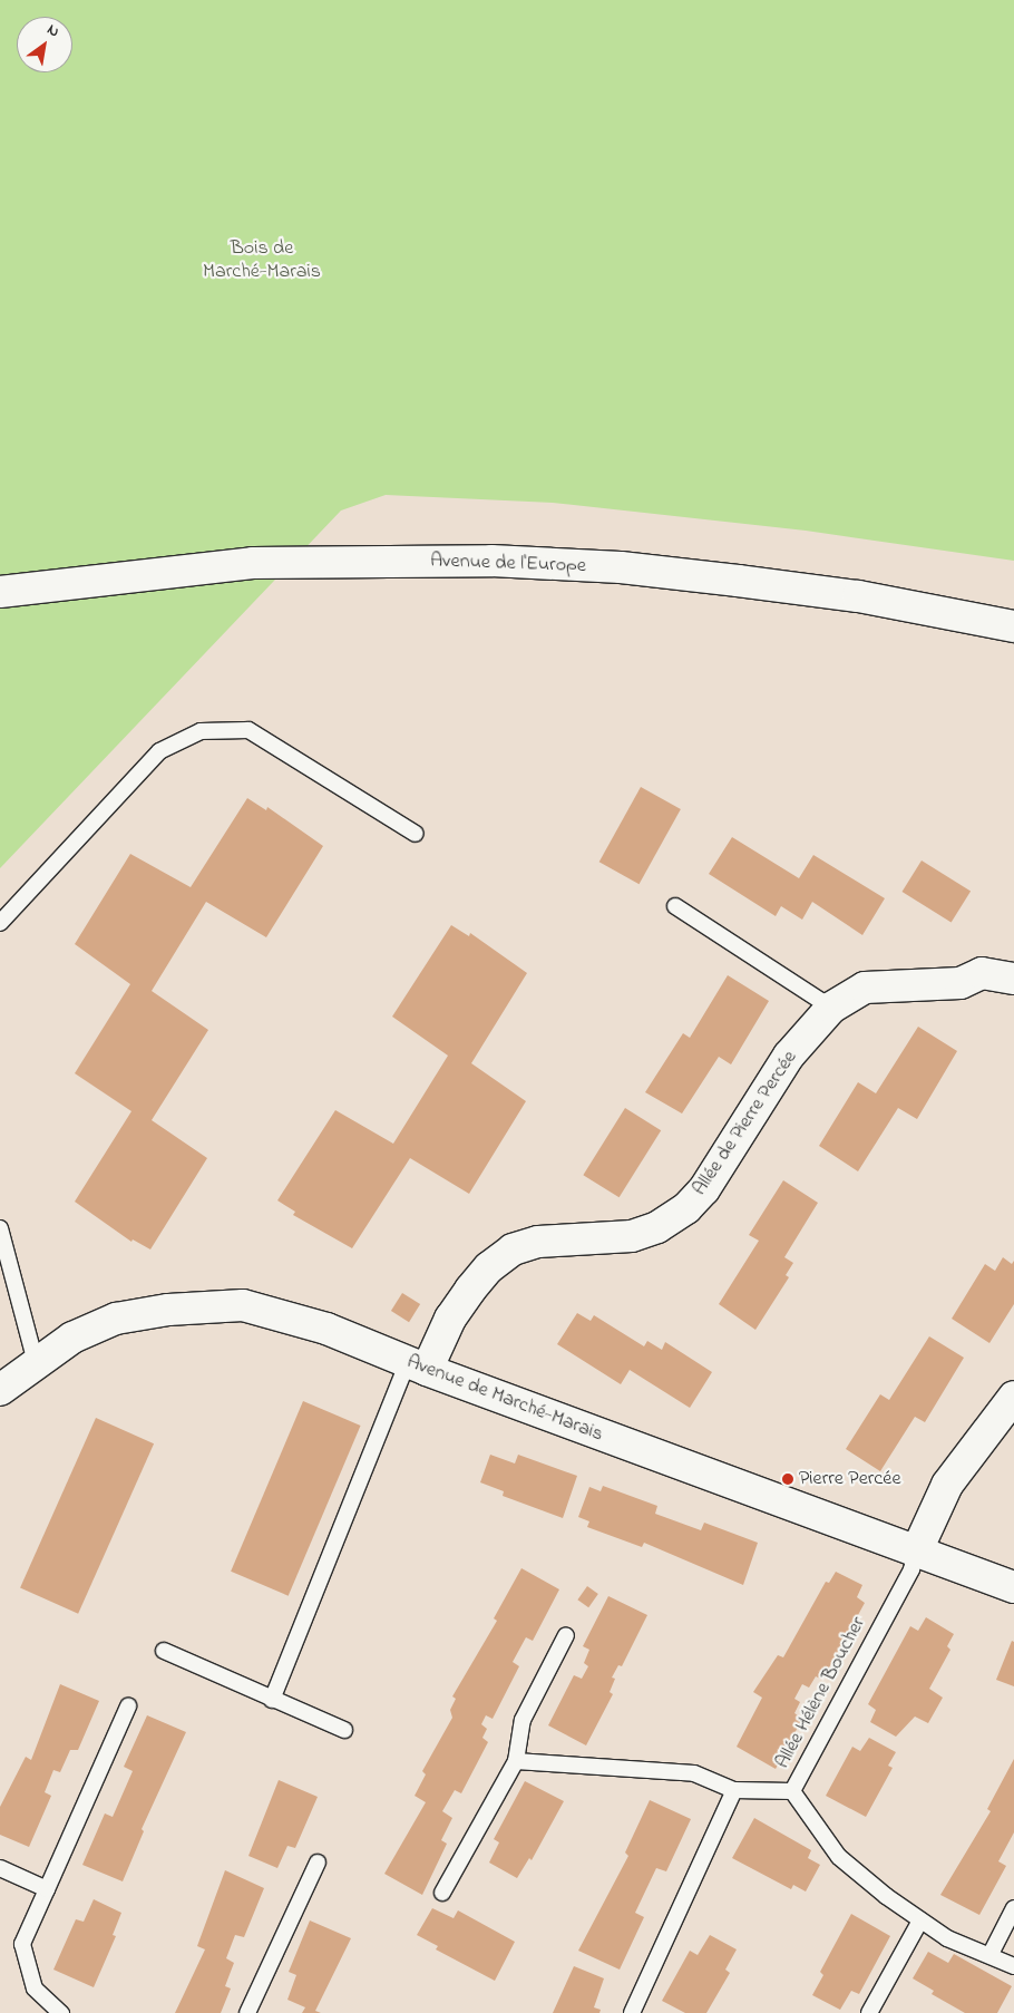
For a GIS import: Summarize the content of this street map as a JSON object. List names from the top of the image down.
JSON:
{
  "streets": {
    "street": ["Avenue de l'Europe", "Allée de Pierre Percée", "Avenue de Marché-Marais"],
    "lane": ["Allée Hélène Boucher"]
  },
  "crossings": [
    ["Allée de Pierre Percée", "Avenue de Marché-Marais"],
    ["Avenue de Marché-Marais", "Allée Hélène Boucher"]
  ],
  "parks": ["Bois de Marché-Marais"],
  "places": ["Pierre Percée"],
  "north": "top right"
}
